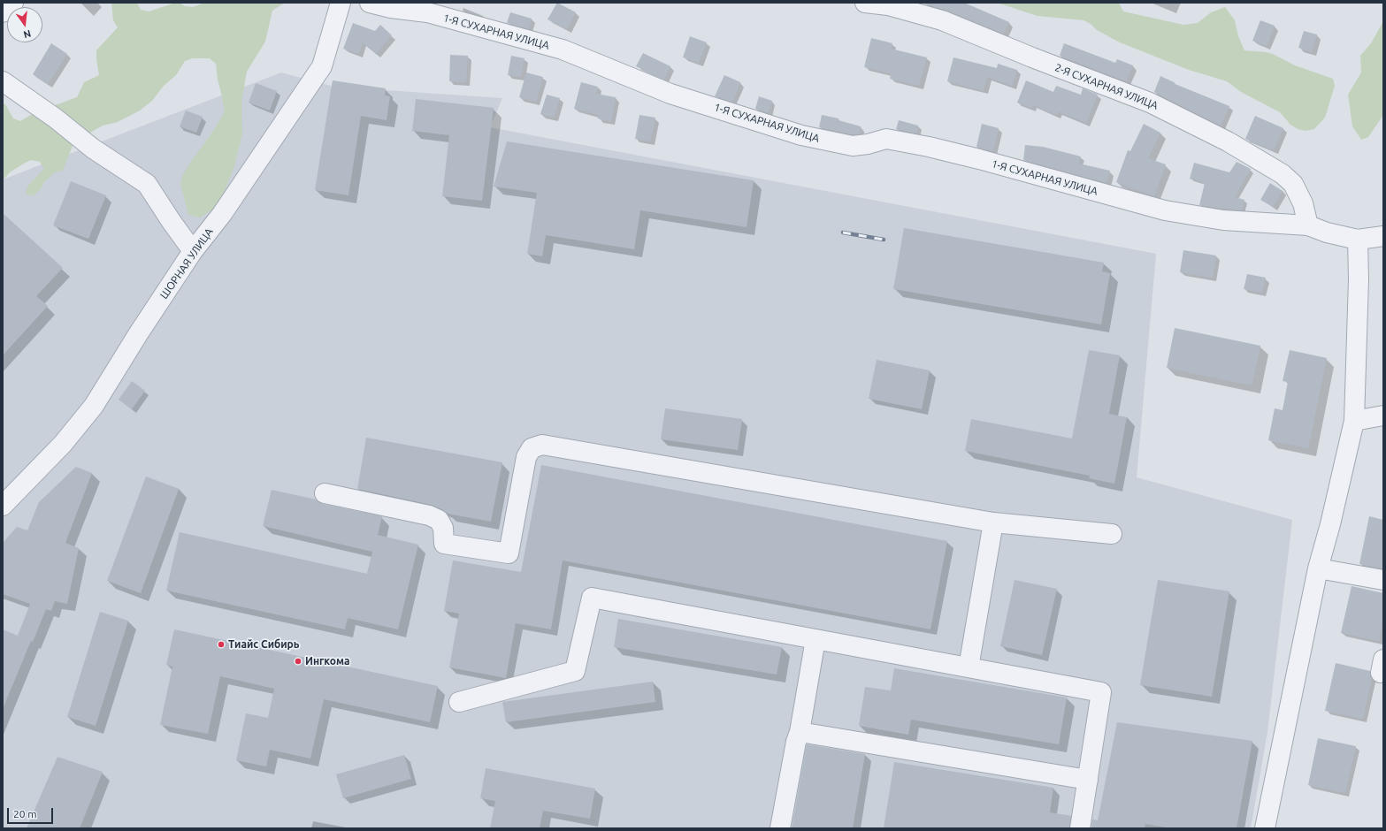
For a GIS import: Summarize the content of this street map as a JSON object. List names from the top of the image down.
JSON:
{
  "streets": {
    "street": ["1-Я СУХАРНАЯ УЛИЦА", "2-Я СУХАРНАЯ УЛИЦА", "ШОРНАЯ УЛИЦА"]
  },
  "crossings": [
    ["1-Я СУХАРНАЯ УЛИЦА", "2-Я СУХАРНАЯ УЛИЦА"]
  ],
  "places": ["Тиайс Сибирь", "Ингкома"],
  "scale_bar": "20 m",
  "north": "bottom"
}
